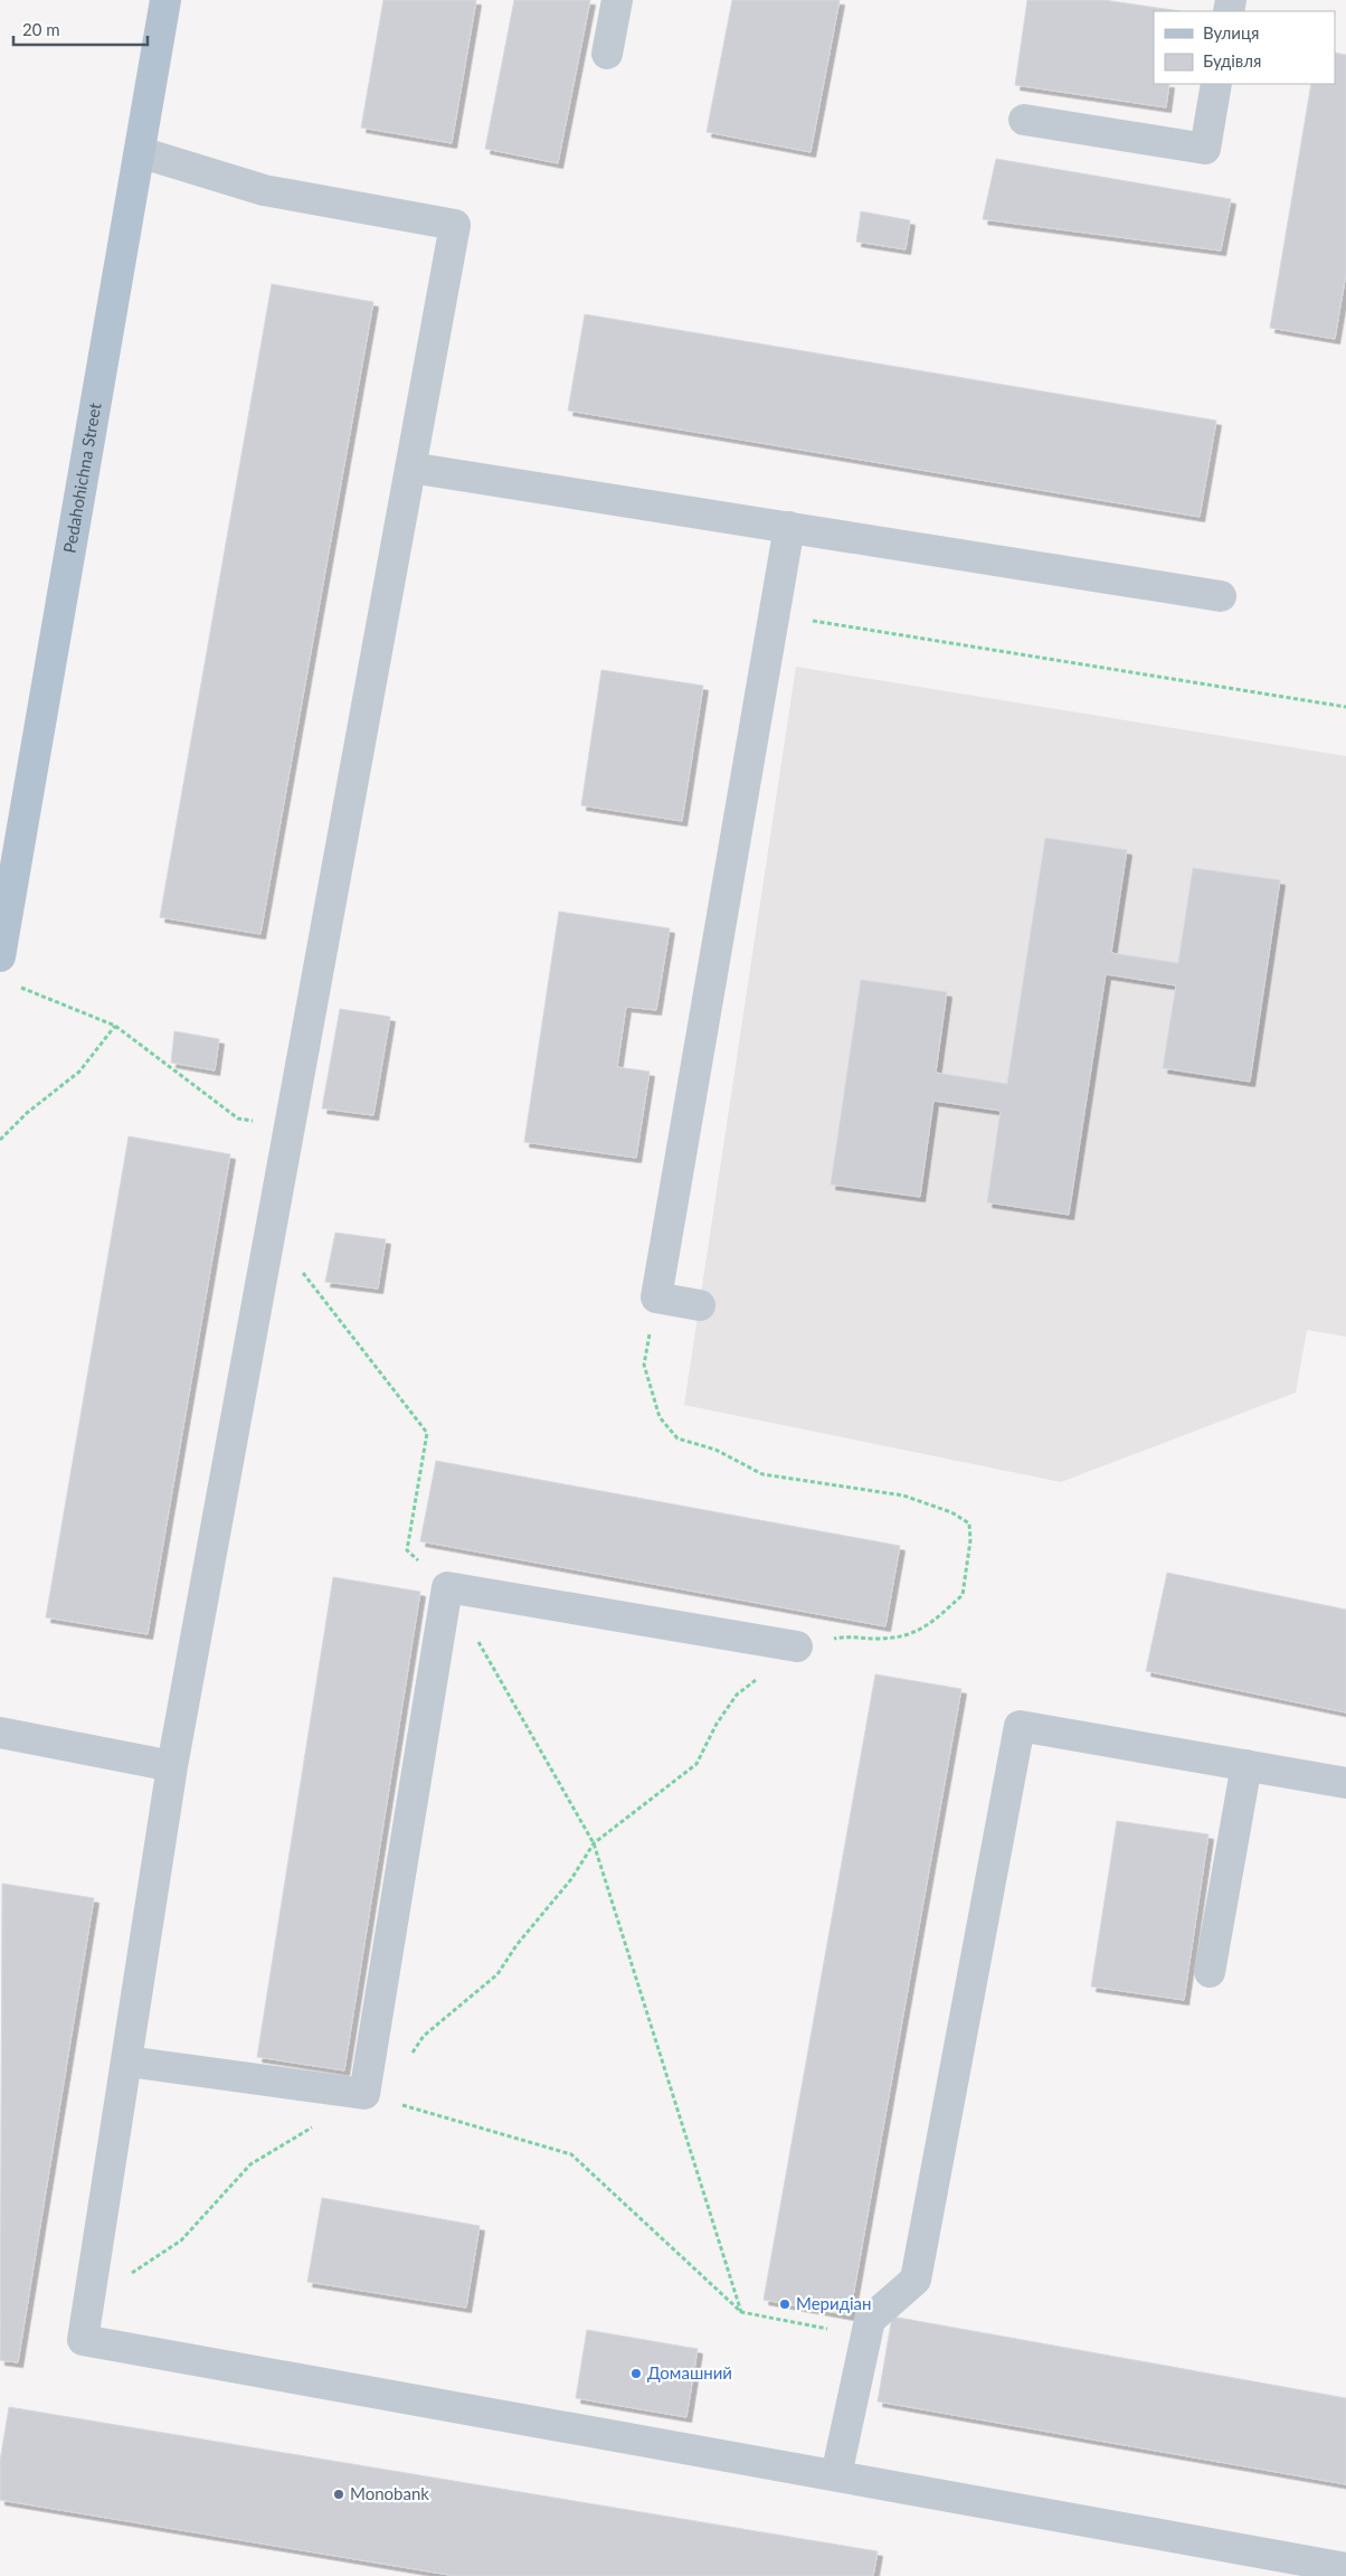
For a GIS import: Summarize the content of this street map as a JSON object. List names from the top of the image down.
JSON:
{
  "streets": {
    "main road": ["Pedahohichna Street"]
  },
  "places": ["Меридіан", "Домашний", "Monobank"],
  "legend": ["Вулиця", "Будівля"],
  "scale_bar": "20 m"
}
